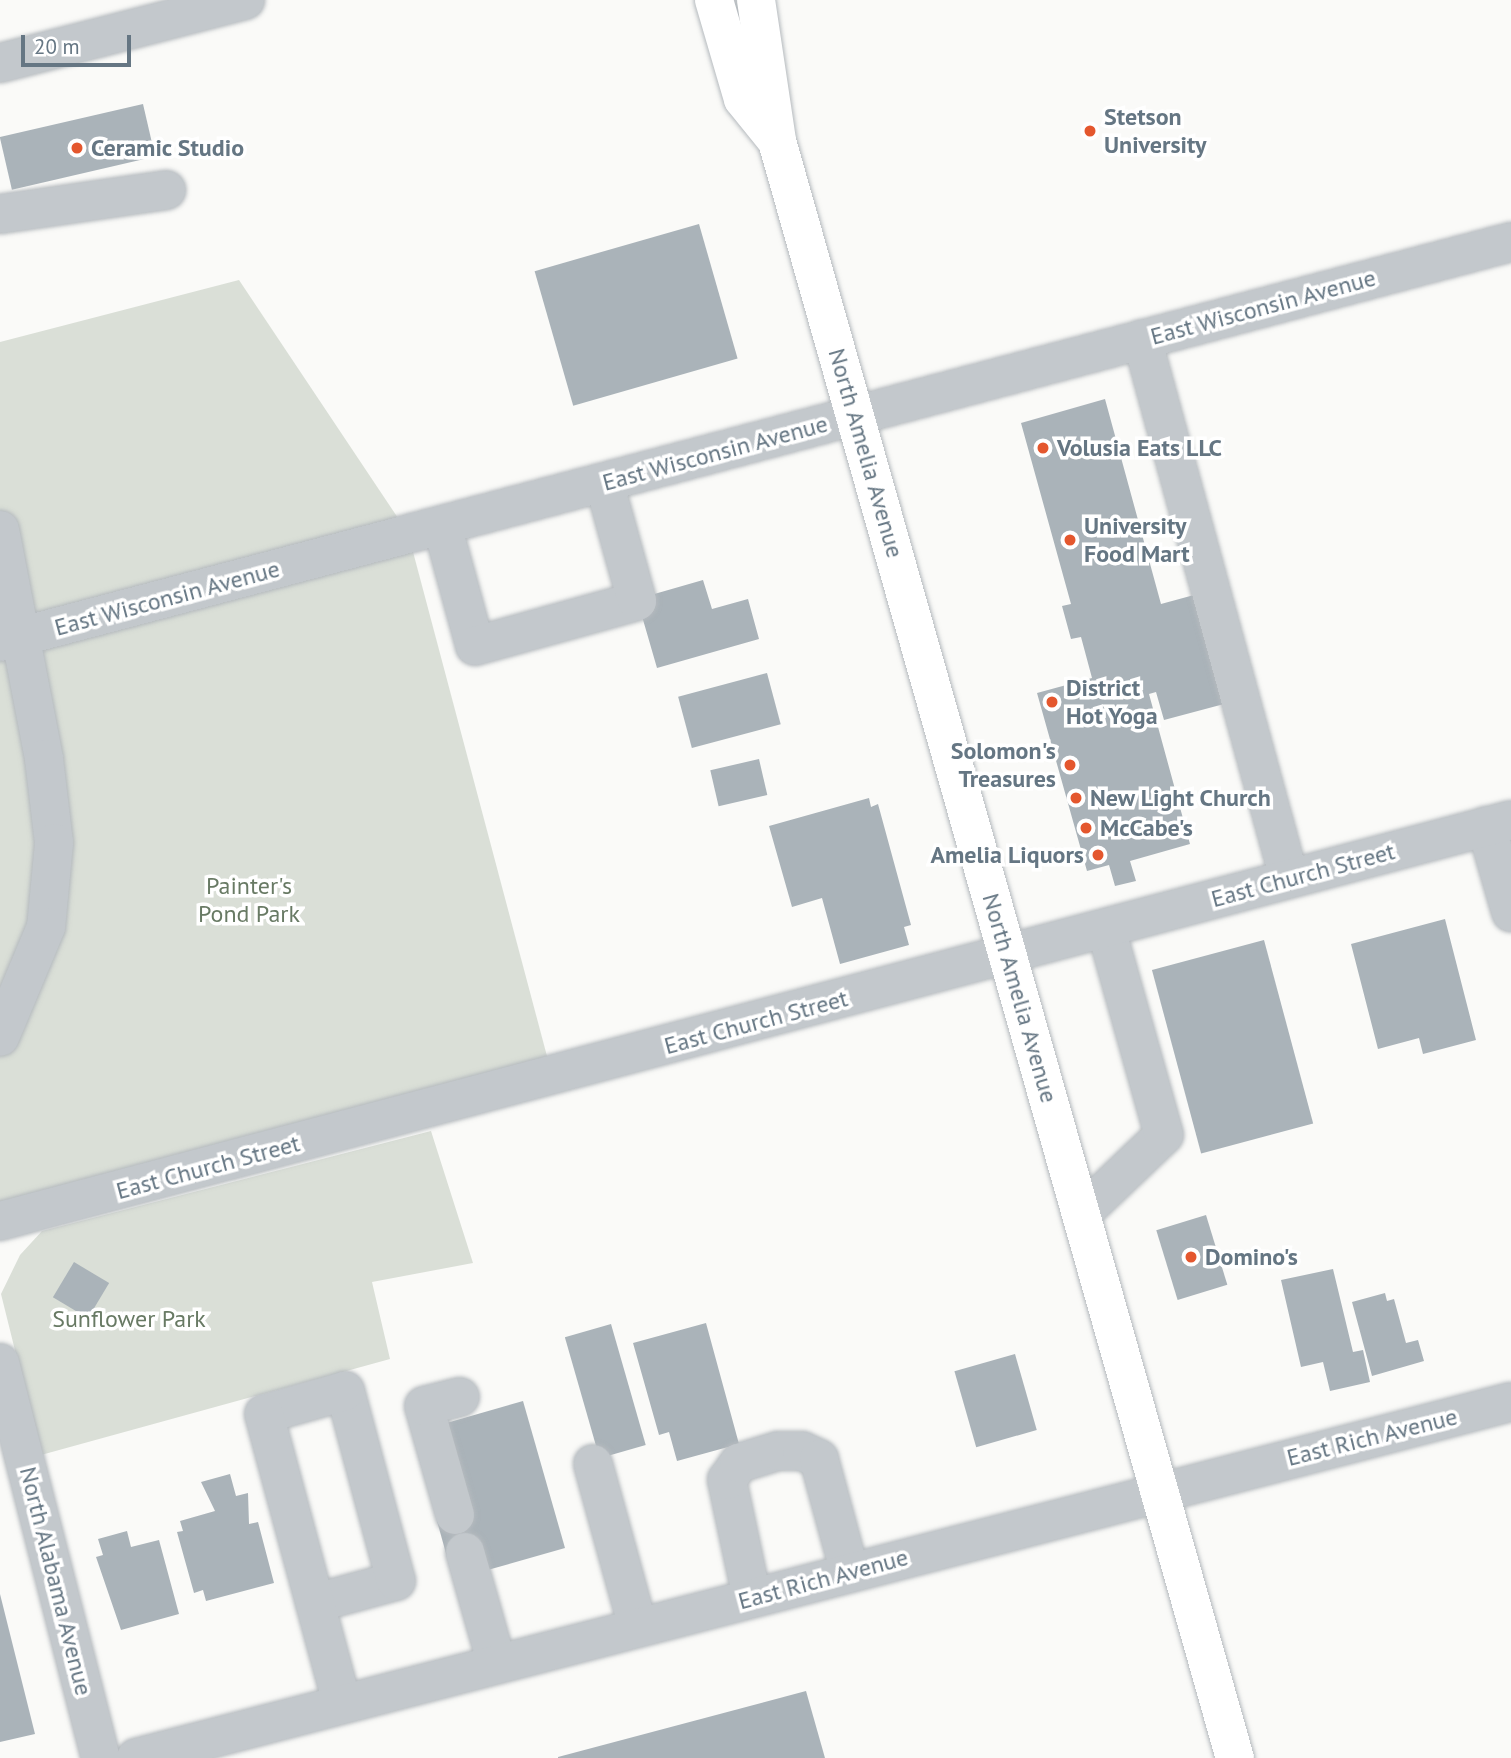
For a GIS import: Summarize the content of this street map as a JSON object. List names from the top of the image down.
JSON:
{
  "streets": {
    "main road": ["North Amelia Avenue"],
    "street": [
      "East Wisconsin Avenue",
      "East Church Street",
      "East Rich Avenue",
      "North Alabama Avenue"
    ]
  },
  "crossings": [
    ["East Wisconsin Avenue", "North Amelia Avenue"],
    ["North Amelia Avenue", "East Church Street"],
    ["North Amelia Avenue", "East Rich Avenue"]
  ],
  "parks": ["Painter's Pond Park", "Sunflower Park"],
  "places": [
    "Stetson University",
    "Ceramic Studio",
    "Volusia Eats LLC",
    "University Food Mart",
    "District Hot Yoga",
    "Solomon's Treasures",
    "New Light Church",
    "McCabe's",
    "Amelia Liquors",
    "Domino's"
  ],
  "scale_bar": "20 m"
}
